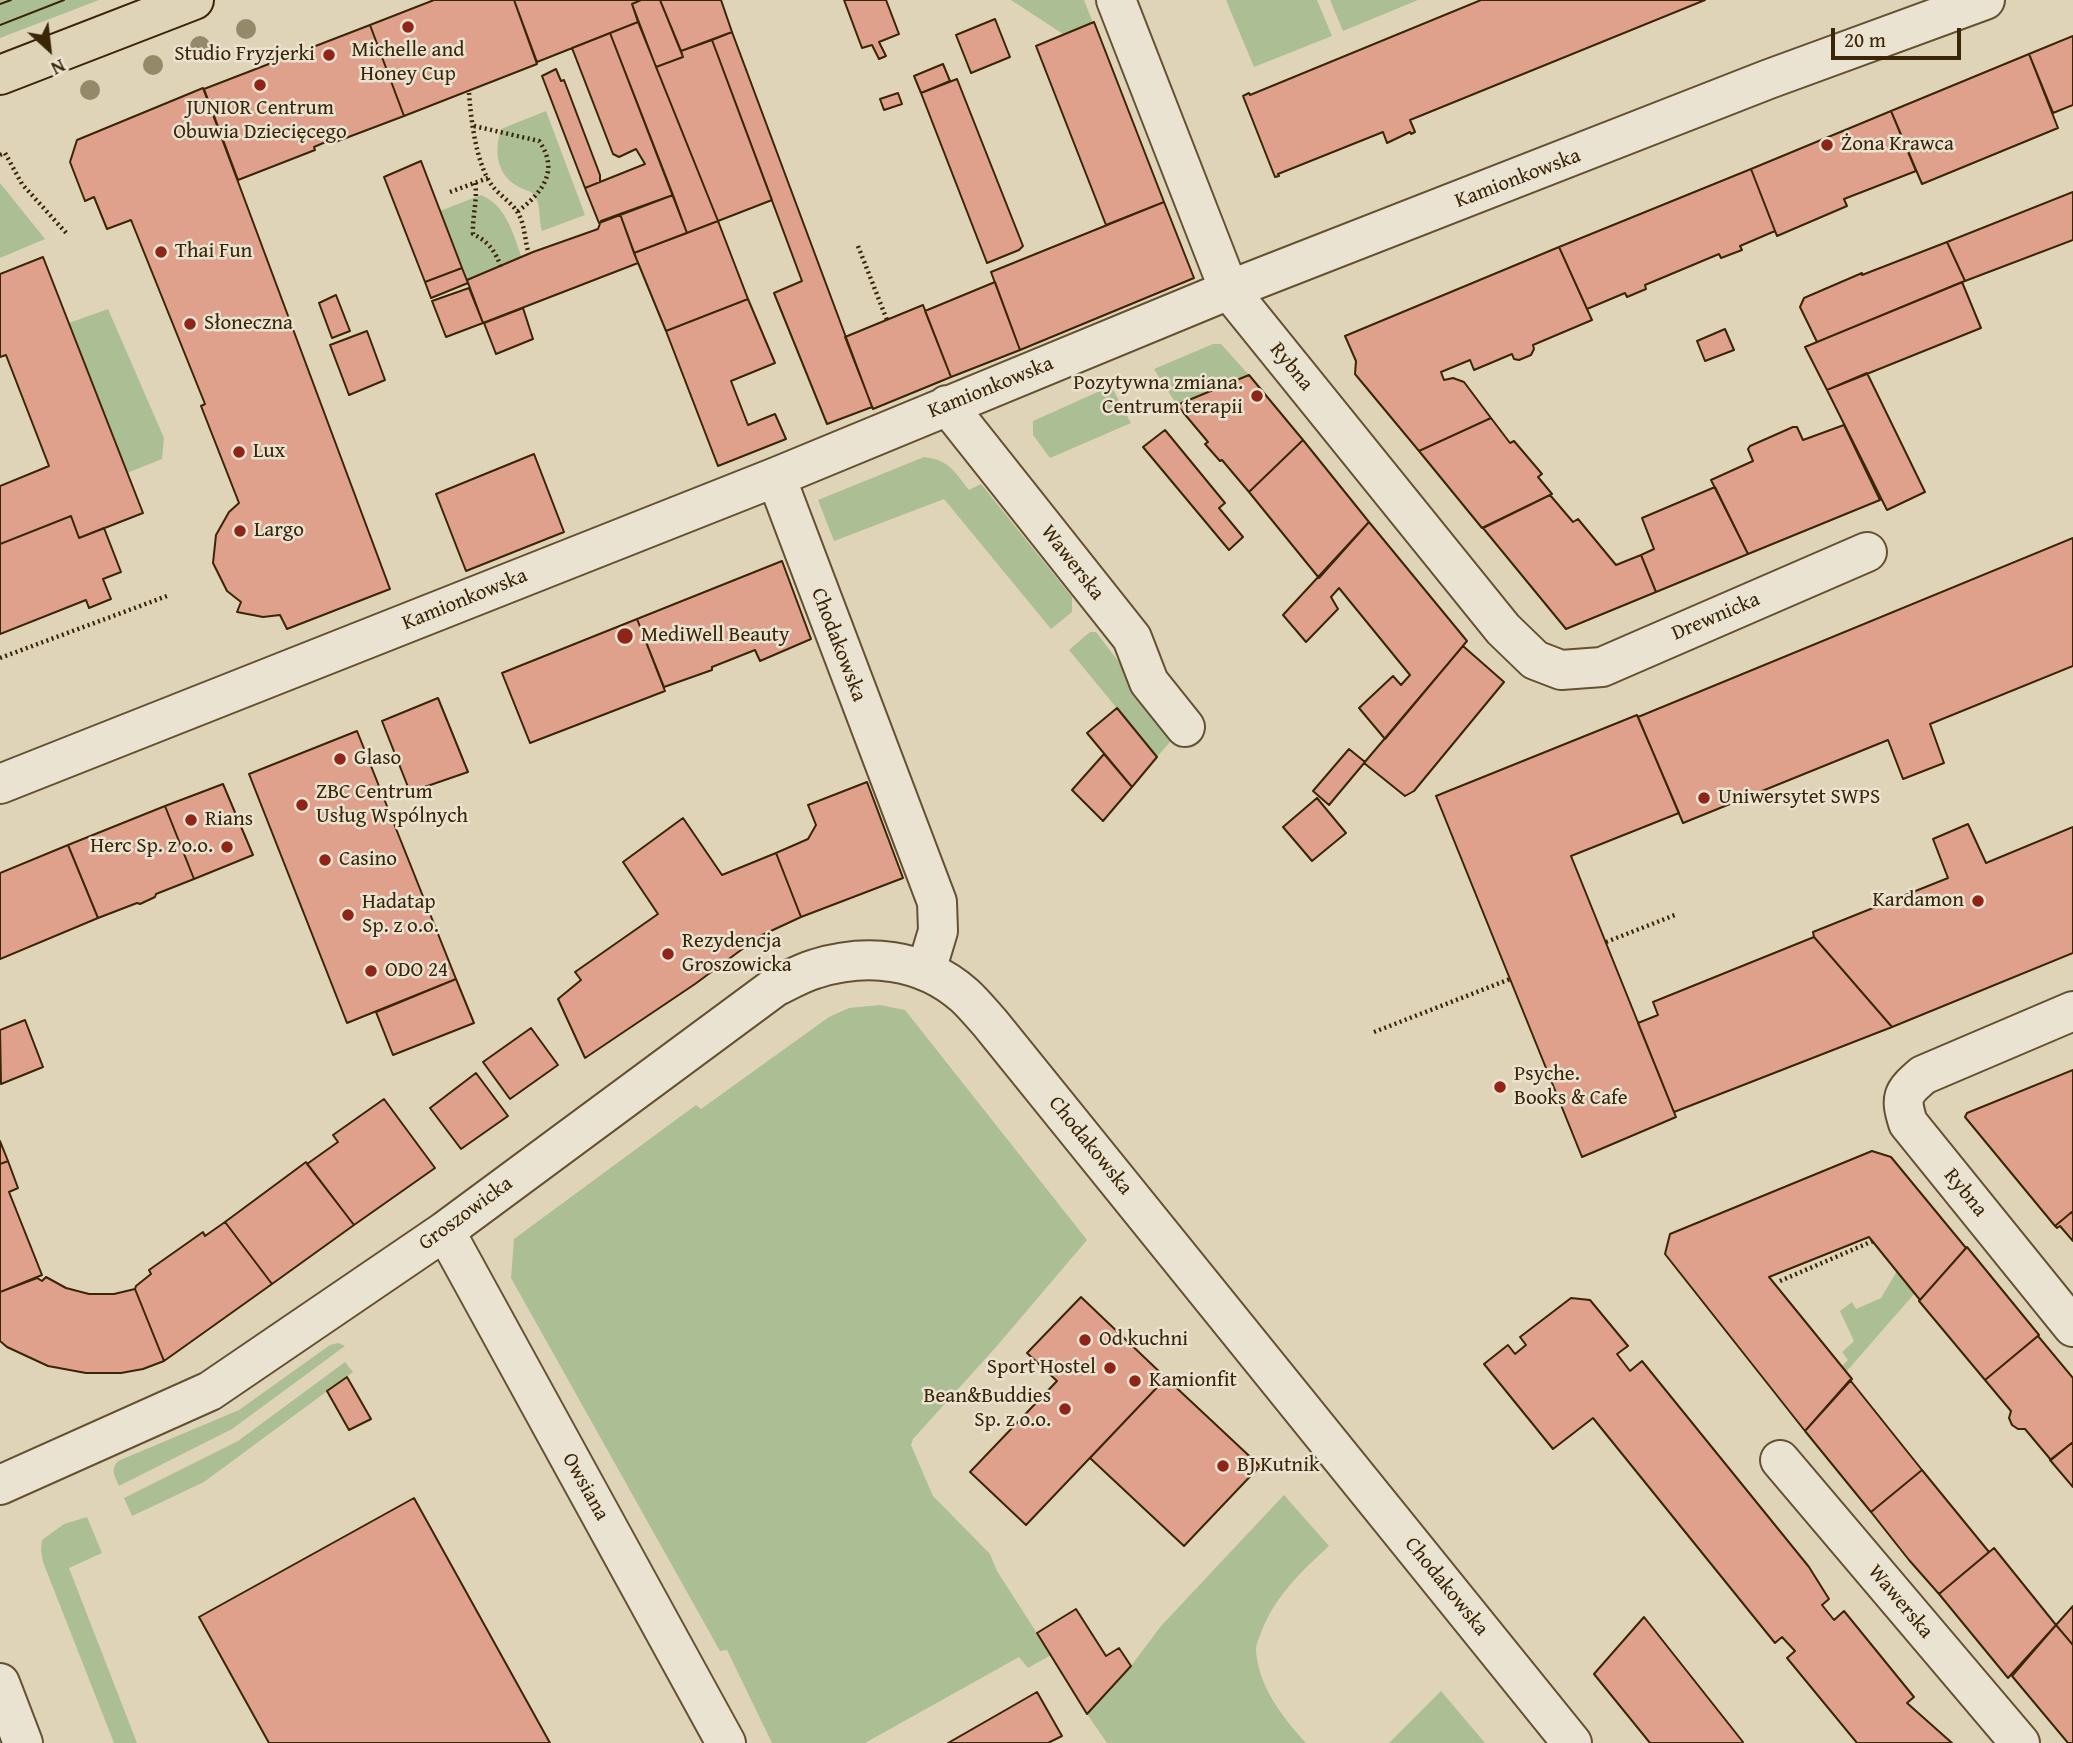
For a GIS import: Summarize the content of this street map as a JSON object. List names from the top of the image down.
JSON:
{
  "streets": {
    "street": [
      "Kamionkowska",
      "Rybna",
      "Wawerska",
      "Drewnicka",
      "Chodakowska",
      "Groszowicka",
      "Owsiana"
    ]
  },
  "crossings": [
    ["Kamionkowska", "Rybna"],
    ["Kamionkowska", "Wawerska"],
    ["Kamionkowska", "Chodakowska"],
    ["Rybna", "Drewnicka"],
    ["Chodakowska", "Groszowicka"],
    ["Groszowicka", "Owsiana"]
  ],
  "places": [
    "Michelle and Honey Cup",
    "Studio Fryzjerki",
    "JUNIOR Centrum Obuwia Dziecięcego",
    "Żona Krawca",
    "Thai Fun",
    "Słoneczna",
    "Pozytywna zmiana. Centrum terapii",
    "Lux",
    "Largo",
    "MediWell Beauty",
    "Glaso",
    "Uniwersytet SWPS",
    "ZBC Centrum Usług Wspólnych",
    "Rians",
    "Herc Sp. z o.o.",
    "Casino",
    "Kardamon",
    "Hadatap Sp. z o.o.",
    "Rezydencja Groszowicka",
    "ODO 24",
    "Psyche. Books & Cafe",
    "Od kuchni",
    "Sport Hostel",
    "Kamionfit",
    "Bean&Buddies Sp. z o.o.",
    "BJ Kutnik"
  ],
  "scale_bar": "20 m",
  "north": "bottom right"
}
